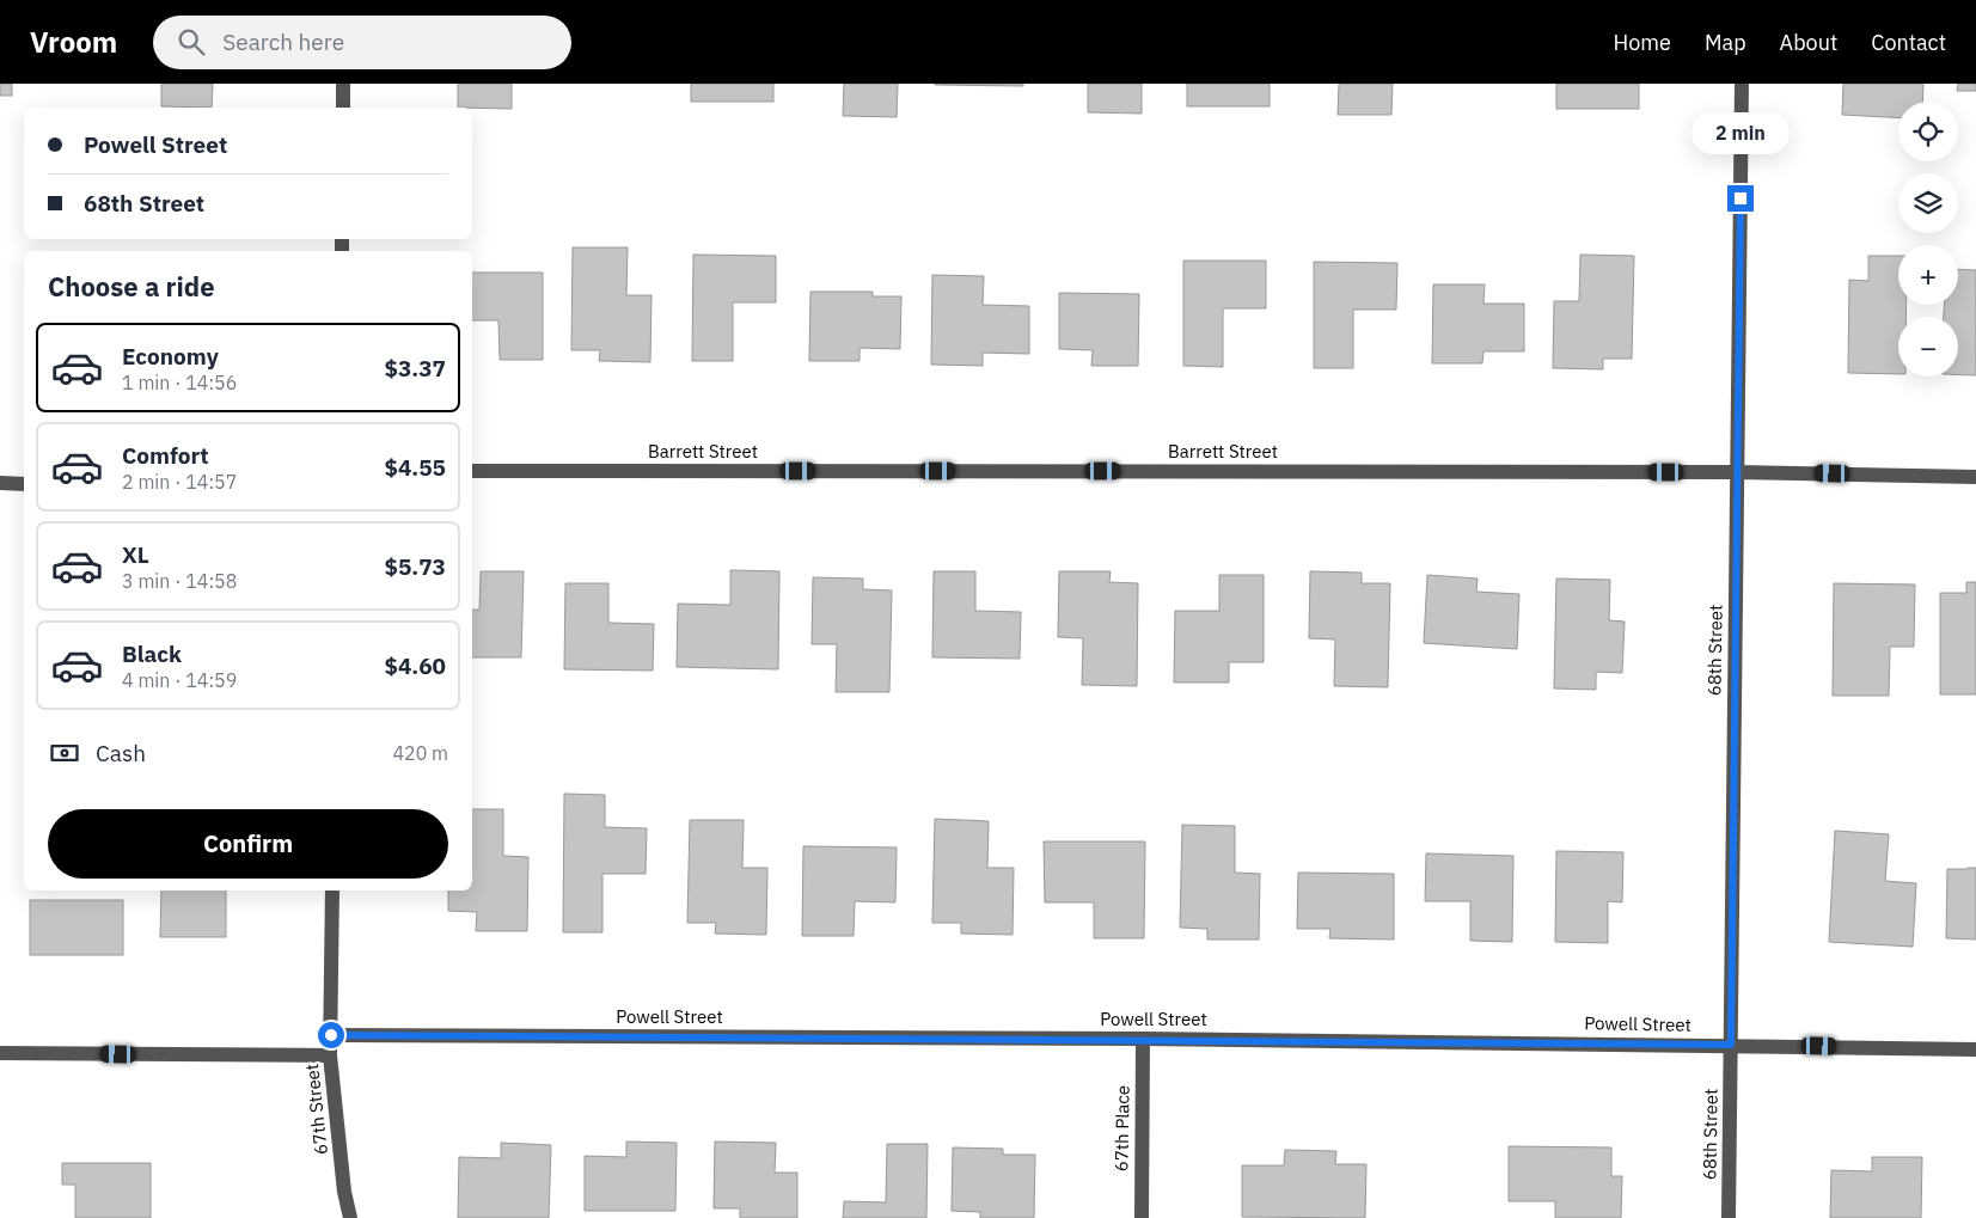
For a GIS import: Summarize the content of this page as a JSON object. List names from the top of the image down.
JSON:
{
  "streets": {
    "street": [
      "Barrett Street",
      "68th Street",
      "Powell Street",
      "67th Street",
      "67th Place"
    ]
  },
  "crossings": [
    ["Barrett Street", "68th Street"],
    ["68th Street", "Powell Street"],
    ["Powell Street", "67th Street"],
    ["Powell Street", "67th Place"]
  ],
  "page": {
    "header": "Vroom",
    "search": "Search here",
    "nav": [
      "Home",
      "Map",
      "About",
      "Contact"
    ],
    "map_buttons": ["+", "−"],
    "banner": ["Powell Street", "68th Street"],
    "bubble": "2 min",
    "heading": "Choose a ride",
    "list": [
      {
        "name": "Economy",
        "note": "1 min · 14:56",
        "value": "$3.37"
      },
      {
        "name": "Comfort",
        "note": "2 min · 14:57",
        "value": "$4.55"
      },
      {
        "name": "XL",
        "note": "3 min · 14:58",
        "value": "$5.73"
      },
      {
        "name": "Black",
        "note": "4 min · 14:59",
        "value": "$4.60"
      }
    ],
    "pay": ["Cash", "420 m"],
    "buttons": "Confirm"
  }
}
